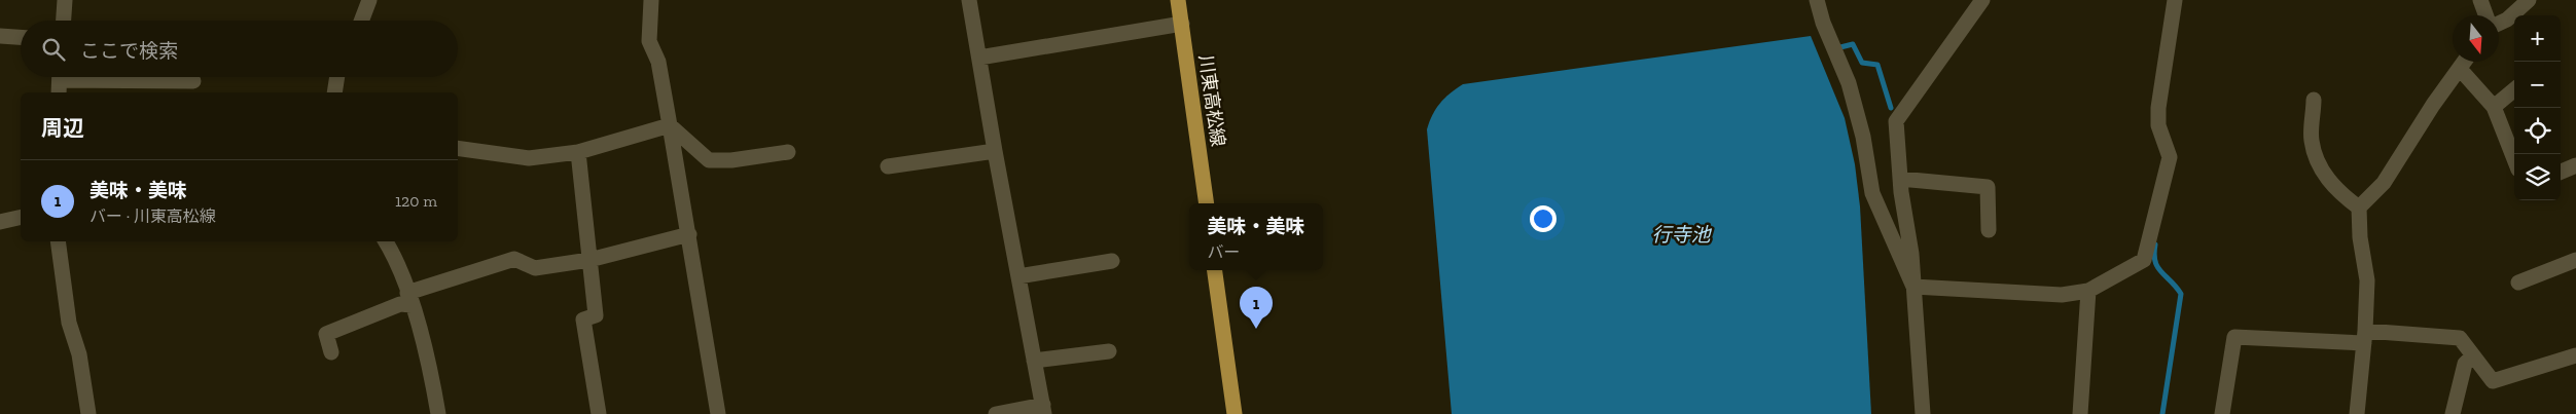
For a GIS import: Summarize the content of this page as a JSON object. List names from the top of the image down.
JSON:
{
  "streets": {
    "main road": ["川東高松線"]
  },
  "water": ["行寺池"],
  "north": "bottom",
  "page": {
    "map_buttons": ["+", "−"],
    "search": "ここで検索",
    "heading": "周辺",
    "list": [
      {
        "mark": "1",
        "name": "美味・美味",
        "note": "バー · 川東高松線",
        "value": "120 m"
      }
    ],
    "popup": ["美味・美味", "バー"],
    "pins": "1"
  }
}
